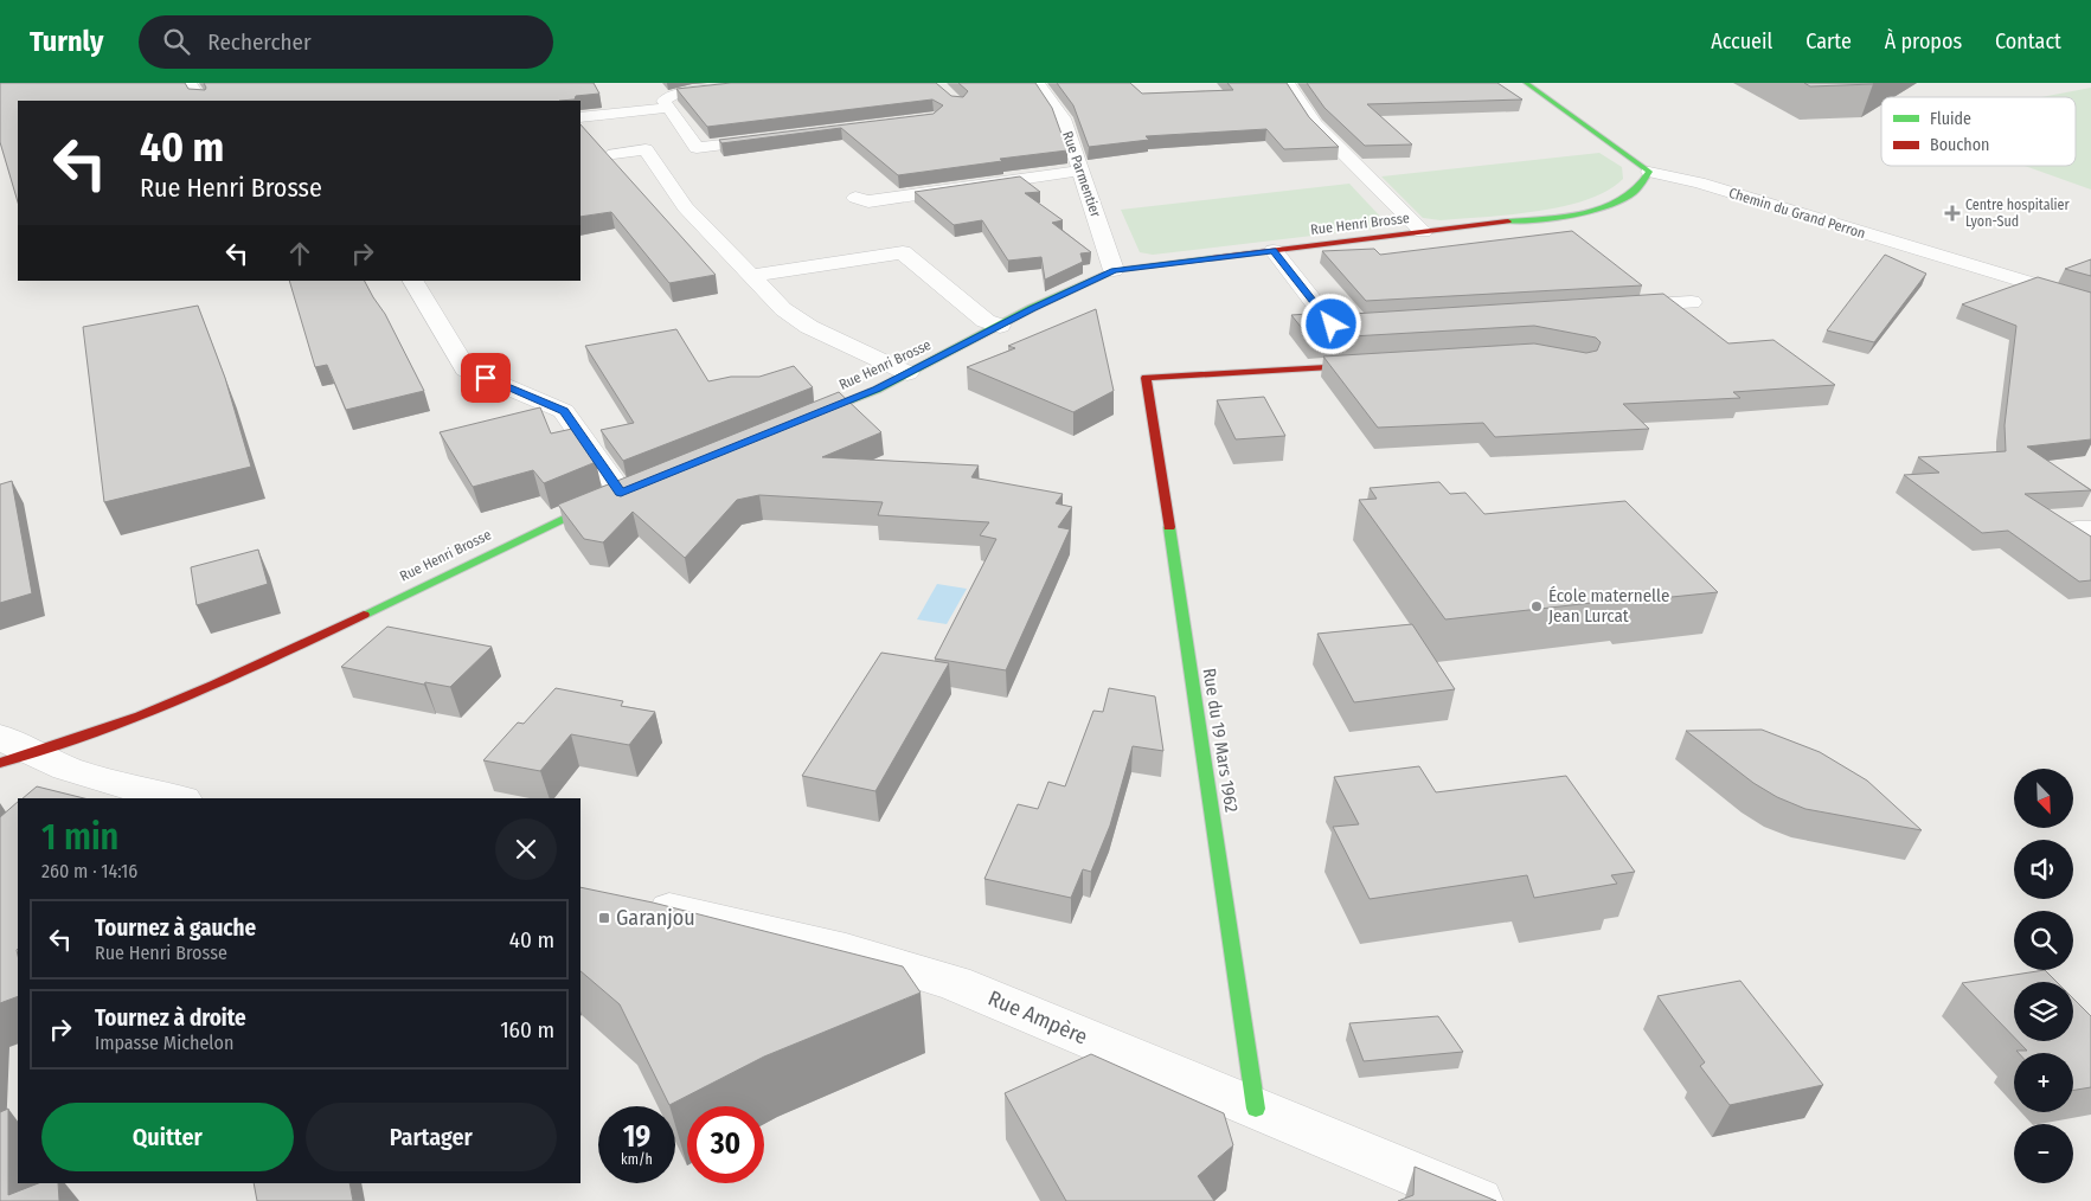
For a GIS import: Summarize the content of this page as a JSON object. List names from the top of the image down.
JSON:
{
  "streets": {
    "street": [
      "Rue Parmentier",
      "Chemin du Grand Perron",
      "Rue Henri Brosse",
      "Rue du 19 Mars 1962",
      "Rue Ampère"
    ]
  },
  "crossings": [
    ["Rue Parmentier", "Rue Henri Brosse"],
    ["Chemin du Grand Perron", "Rue Henri Brosse"],
    ["Rue du 19 Mars 1962", "Rue Ampère"]
  ],
  "places": {
    "health": ["Centre hospitalier Lyon-Sud"],
    "other": ["École maternelle Jean Lurcat"],
    "transit": ["Garanjou"]
  },
  "legend": ["Fluide", "Bouchon"],
  "north": "bottom right",
  "page": {
    "header": "Turnly",
    "search": "Rechercher",
    "nav": [
      "Accueil",
      "Carte",
      "À propos",
      "Contact"
    ],
    "turn": ["40 m", "Rue Henri Brosse"],
    "map_buttons": ["+", "−"],
    "heading": ["1 min", "260 m · 14:16"],
    "list": [
      {
        "name": "Tournez à gauche",
        "note": "Rue Henri Brosse",
        "value": "40 m"
      },
      {
        "name": "Tournez à droite",
        "note": "Impasse Michelon",
        "value": "160 m"
      }
    ],
    "buttons": ["Quitter", "Partager"],
    "speed": "19 km/h",
    "limit": "30"
  }
}
